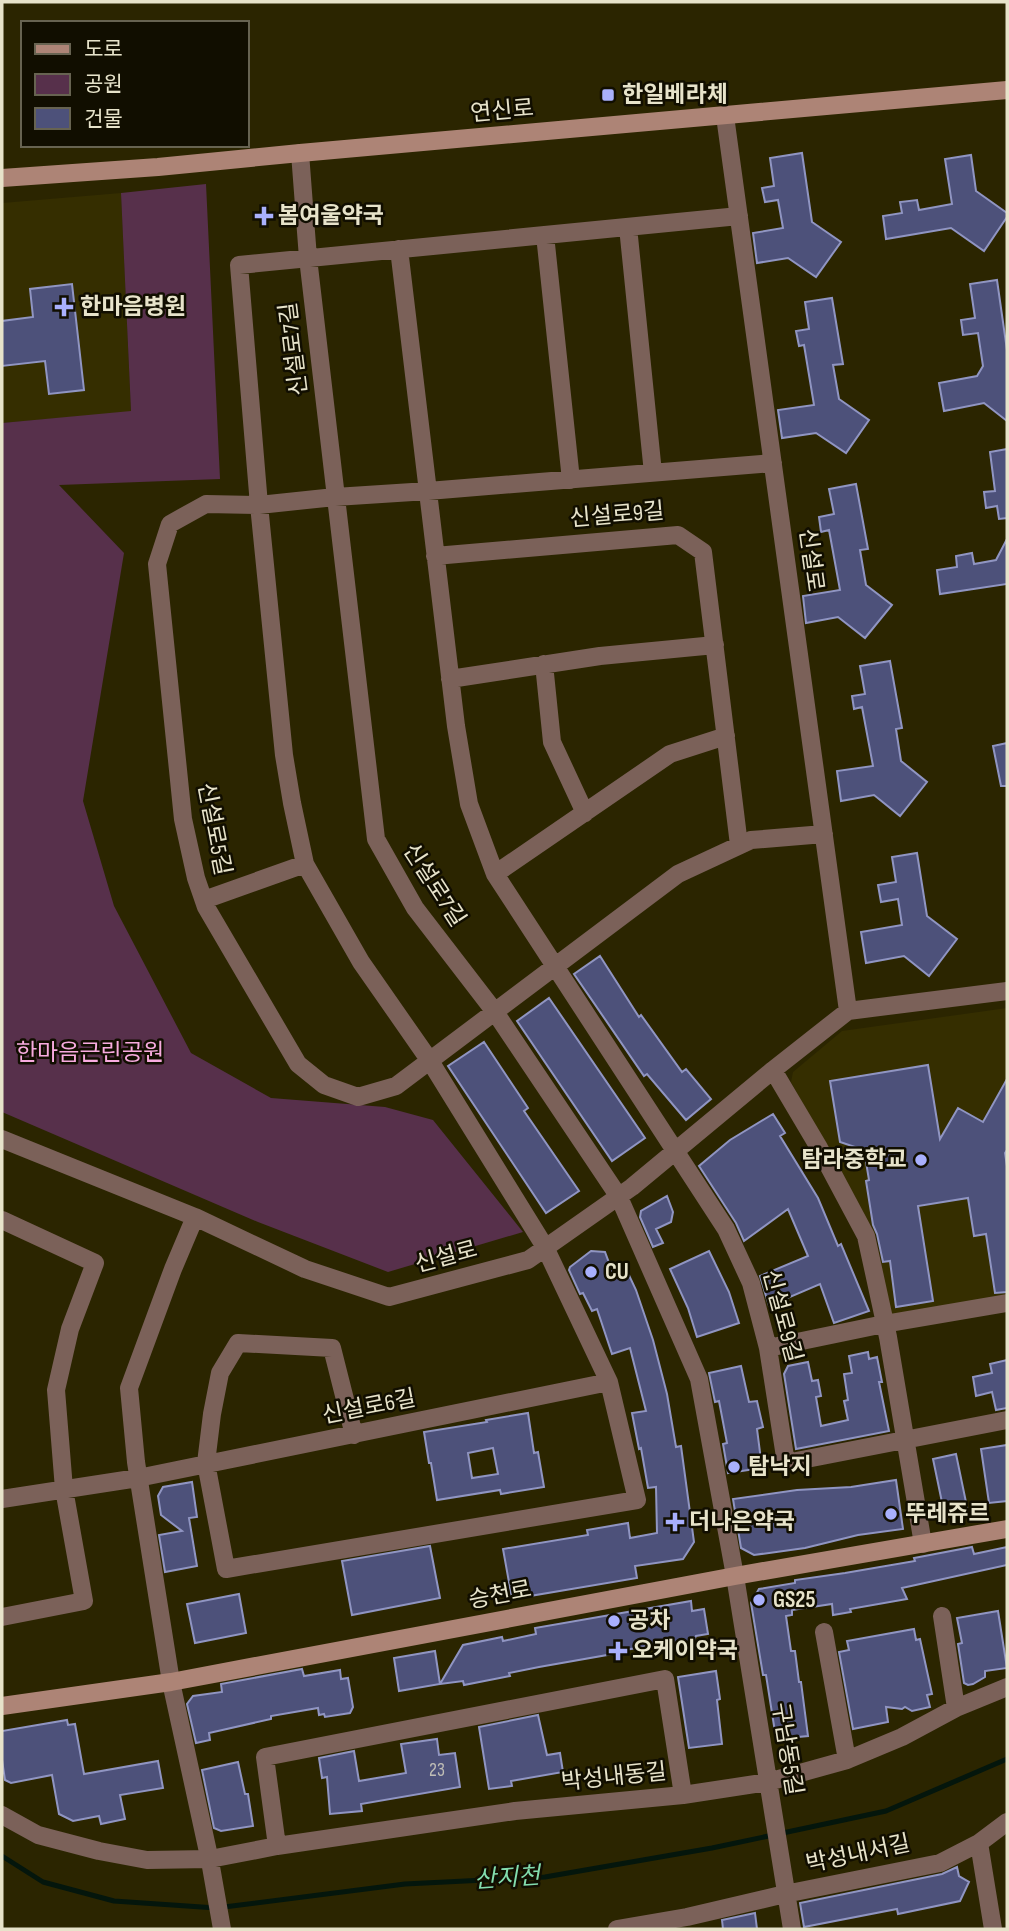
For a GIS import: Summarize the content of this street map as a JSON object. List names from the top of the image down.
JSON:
{
  "streets": {
    "main road": ["연신로", "승천로"],
    "street": [
      "신설로7길",
      "신설로9길",
      "신설로",
      "신설로5길",
      "신설로6길",
      "구남동5길",
      "박성내동길",
      "박성내서길"
    ]
  },
  "crossings": [
    ["연신로", "신설로7길"],
    ["연신로", "신설로"],
    ["신설로7길", "신설로"],
    ["신설로7길", "신설로5길"],
    ["신설로7길", "승천로"],
    ["신설로7길", "구남동5길"],
    ["신설로9길", "신설로"],
    ["신설로9길", "신설로5길"],
    ["신설로", "신설로5길"],
    ["승천로", "구남동5길"],
    ["구남동5길", "박성내동길"],
    ["구남동5길", "박성내서길"]
  ],
  "water": ["산지천"],
  "parks": ["한마음근린공원"],
  "places": {
    "transit": ["한일베라체"],
    "health": [
      "봄여울약국",
      "한마음병원",
      "더나은약국",
      "오케이약국"
    ],
    "other": [
      "탐라중학교",
      "CU",
      "탐낙지",
      "뚜레쥬르",
      "GS25",
      "공차"
    ]
  },
  "house_numbers": ["23"],
  "legend": ["도로", "공원", "건물"]
}
